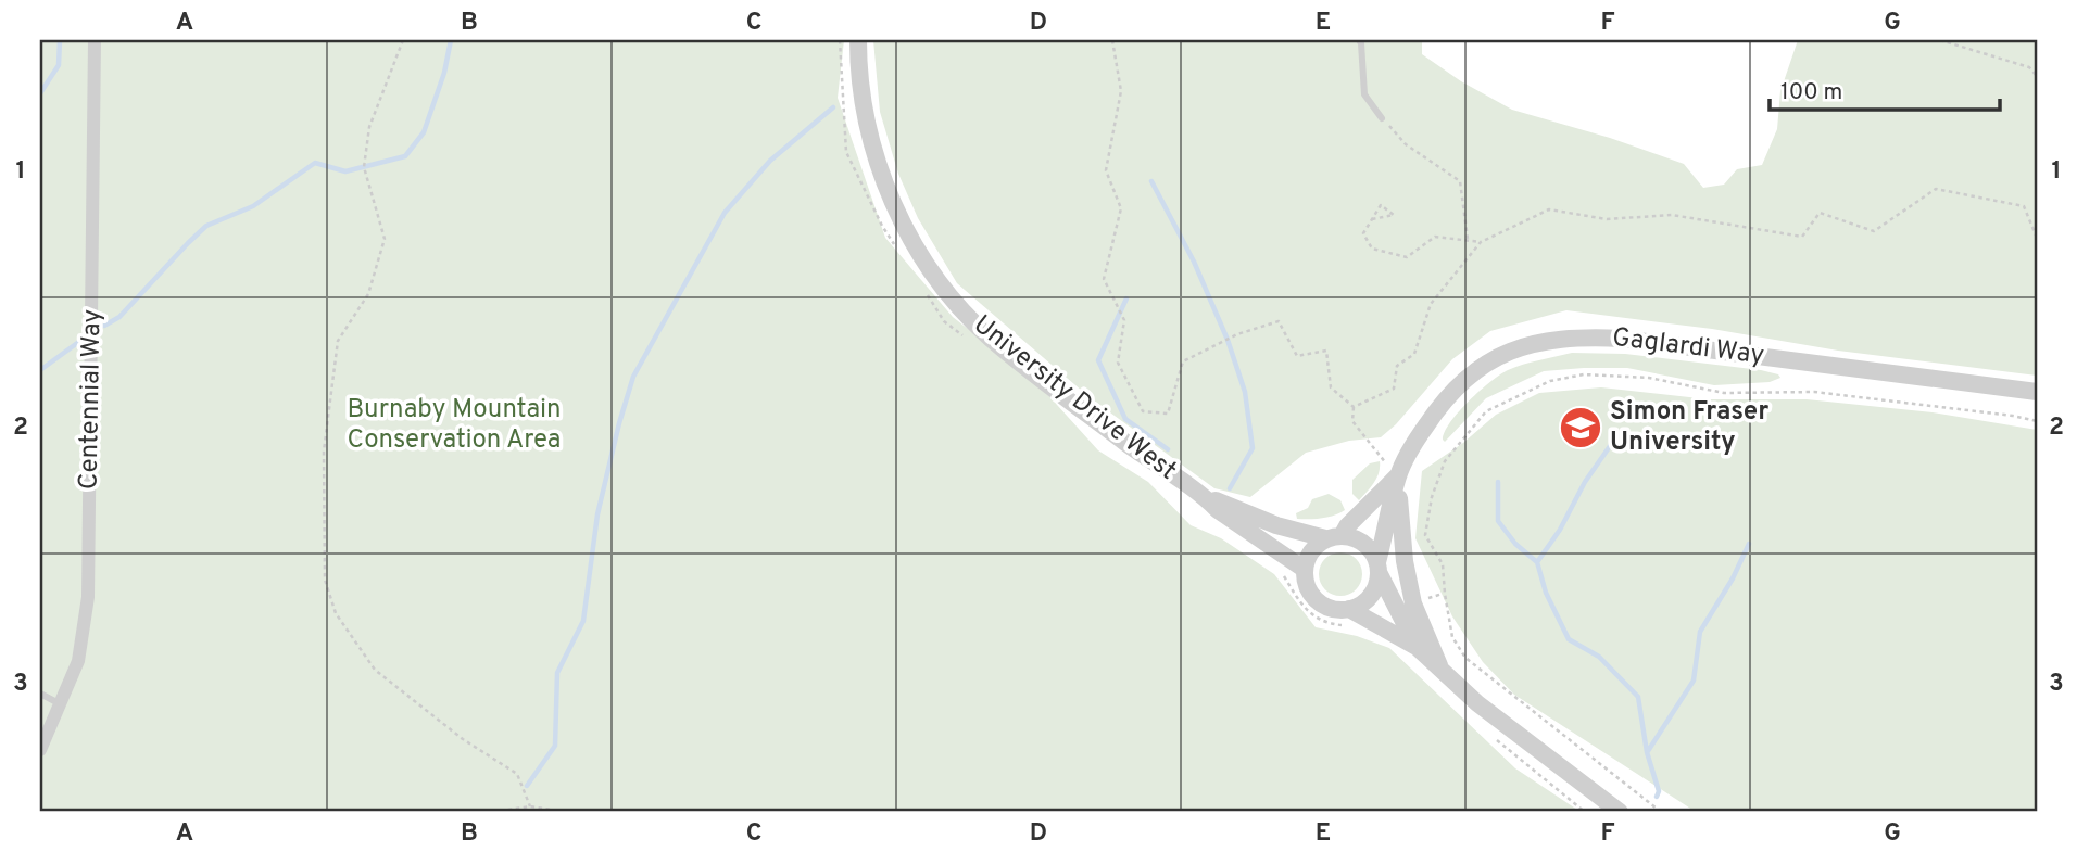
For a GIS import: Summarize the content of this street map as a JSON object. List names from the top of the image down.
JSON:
{
  "streets": {
    "street": ["Gaglardi Way", "University Drive West", "Centennial Way"]
  },
  "crossings": [
    ["Gaglardi Way", "University Drive West"]
  ],
  "parks": ["Burnaby Mountain Conservation Area"],
  "places": {
    "school or university": ["Simon Fraser University"]
  },
  "scale_bar": "100 m",
  "grid": {
    "columns": [
      "A",
      "B",
      "C",
      "D",
      "E",
      "F",
      "G"
    ],
    "rows": ["1", "2", "3"]
  }
}
